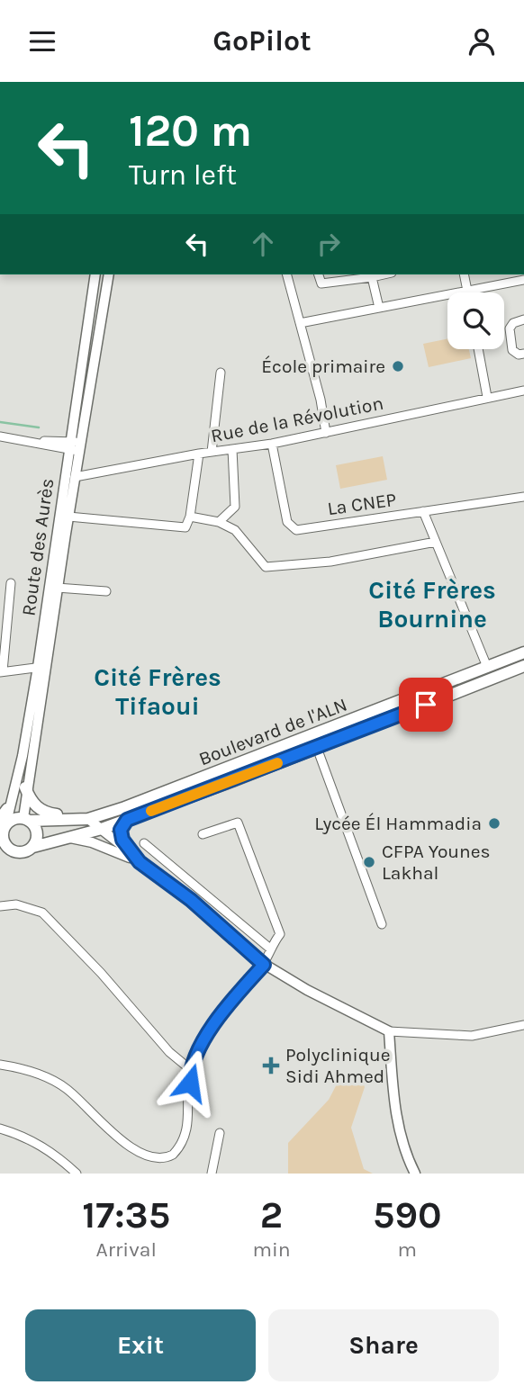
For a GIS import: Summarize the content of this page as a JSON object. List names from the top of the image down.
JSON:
{
  "streets": {
    "main road": ["Boulevard de l'ALN"],
    "street": ["Rue de la Révolution", "La CNEP", "Route des Aurès"]
  },
  "crossings": [
    ["Rue de la Révolution", "La CNEP"],
    ["Rue de la Révolution", "Route des Aurès"],
    ["Route des Aurès", "Boulevard de l'ALN"]
  ],
  "districts": ["Cité Frères Bournine", "Cité Frères Tifaoui"],
  "places": {
    "other": ["École primaire", "Lycée Él Hammadia", "CFPA Younes Lakhal"],
    "health": ["Polyclinique Sidi Ahmed"]
  },
  "page": {
    "header": "GoPilot",
    "turn": ["120 m", "Turn left"],
    "eta": [
      "17:35",
      "Arrival",
      "2",
      "min",
      "590",
      "m"
    ],
    "buttons": ["Exit", "Share"]
  }
}
